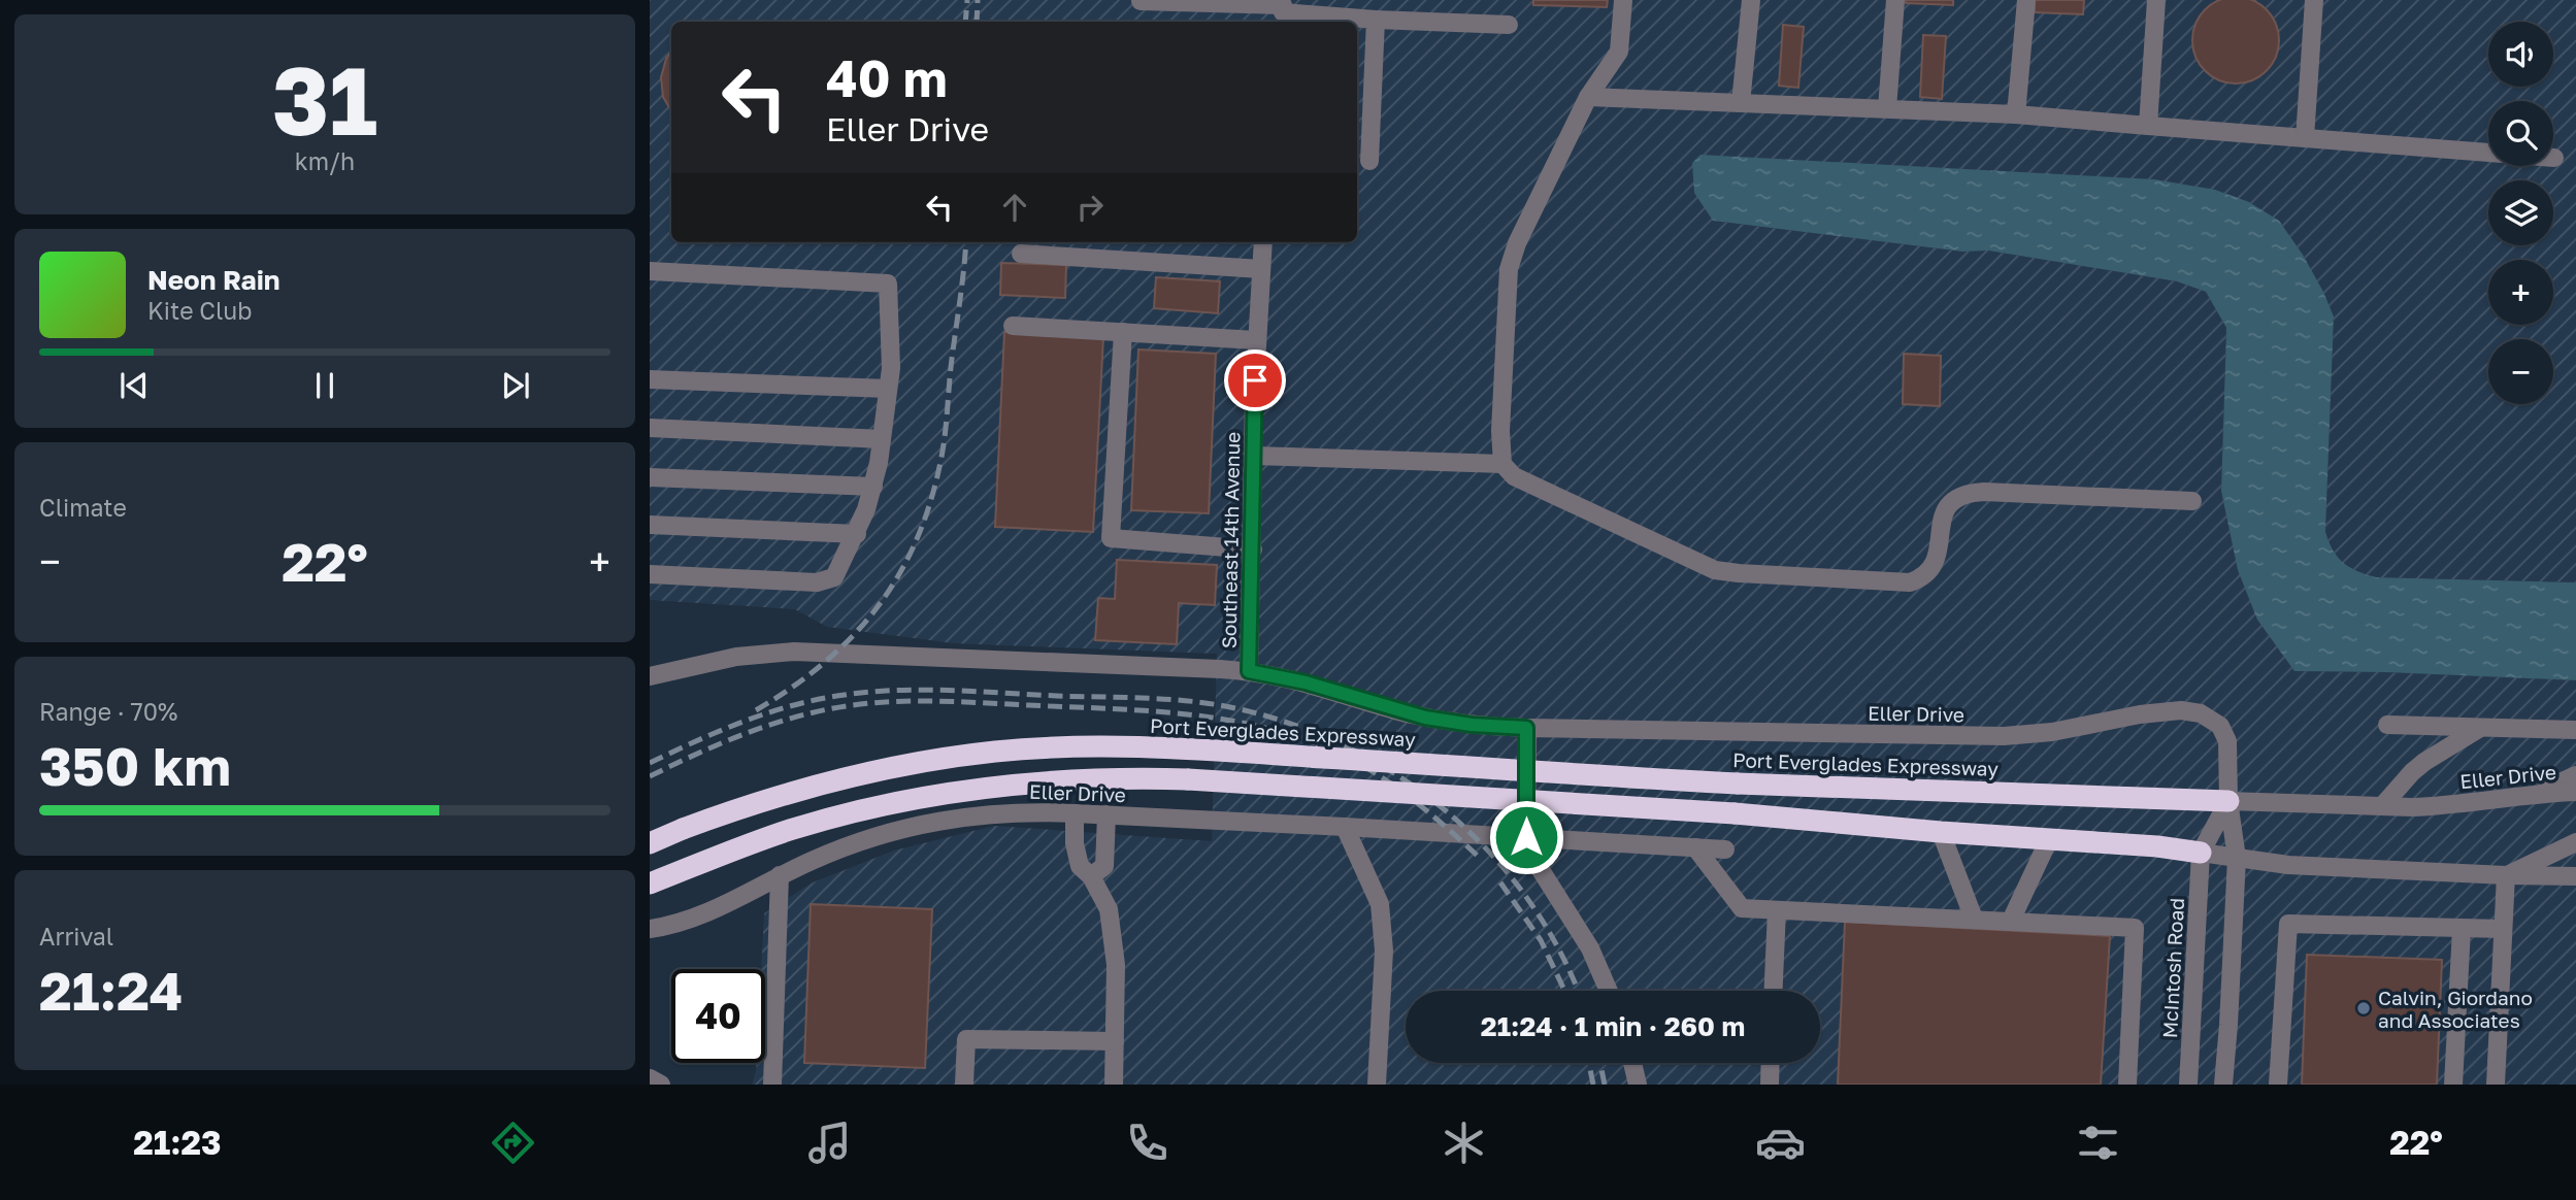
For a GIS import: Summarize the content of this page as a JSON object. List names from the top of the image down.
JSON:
{
  "streets": {
    "highway": ["Port Everglades Expressway"],
    "street": ["Southeast 14th Avenue", "Eller Drive", "McIntosh Road"]
  },
  "crossings": [
    ["Southeast 14th Avenue", "Eller Drive"],
    ["Eller Drive", "Port Everglades Expressway"],
    ["Eller Drive", "McIntosh Road"]
  ],
  "places": ["Calvin, Giordano and Associates"],
  "page": {
    "tile": [
      ["31", "km/h"],
      "Climate",
      ["Range · 70%", "350 km"],
      ["Arrival", "21:24"]
    ],
    "map_buttons": ["+", "−"],
    "turn": ["40 m", "Eller Drive"],
    "song": ["Neon Rain", "Kite Club"],
    "heat": ["−", "22°", "+"],
    "limit": "40",
    "trip": "21:24 · 1 min · 260 m",
    "tabs": ["21:23", "22°"]
  }
}
